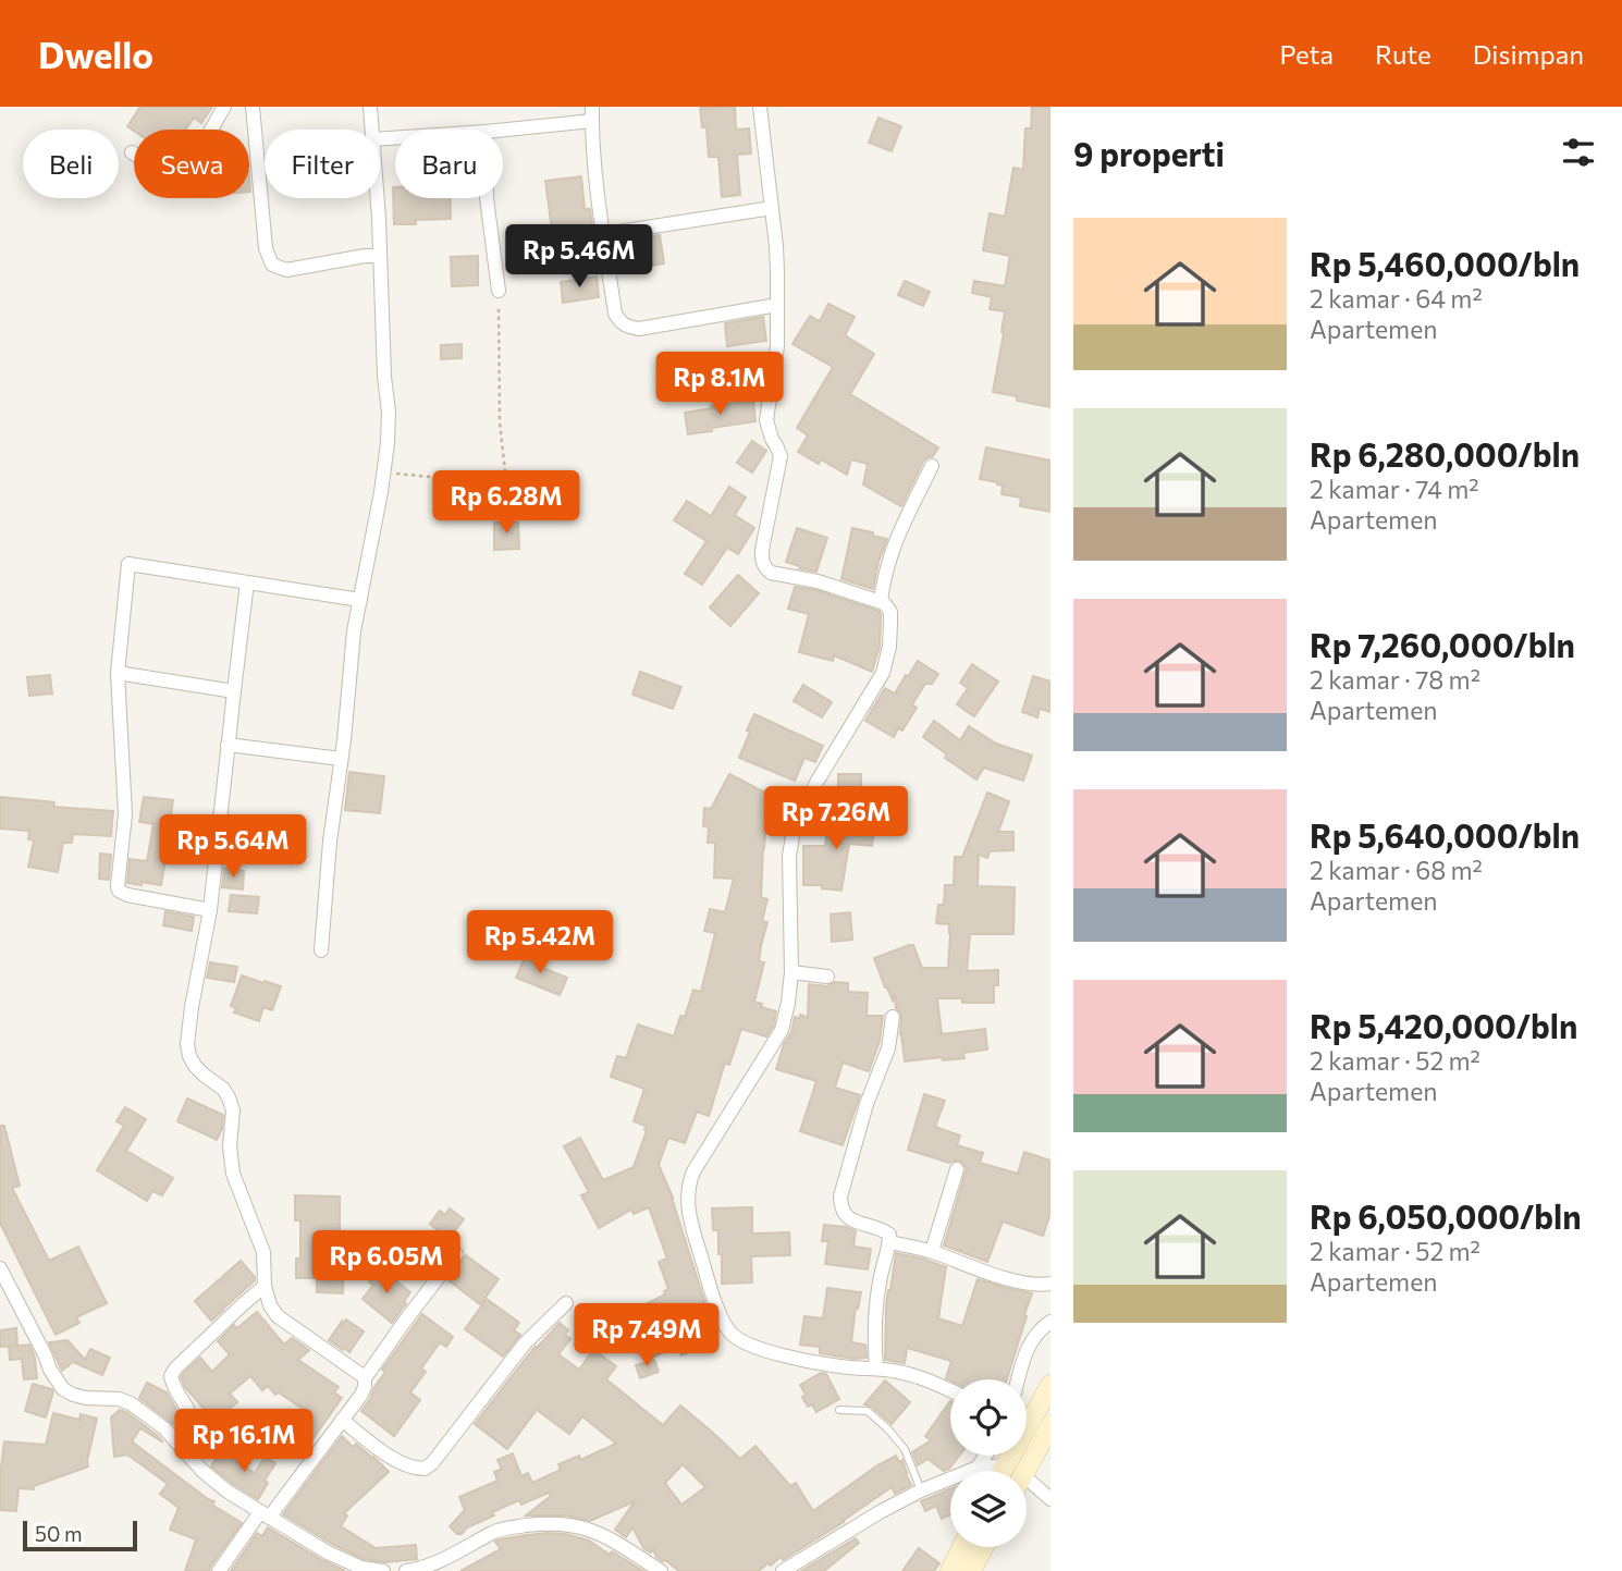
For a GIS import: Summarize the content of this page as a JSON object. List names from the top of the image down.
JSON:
{
  "scale_bar": "50 m",
  "page": {
    "header": "Dwello",
    "nav": ["Peta", "Rute", "Disimpan"],
    "heading": "9 properti",
    "chip": [
      "Beli",
      "Sewa",
      "Filter",
      "Baru"
    ],
    "list": [
      {
        "name": "Rp 5,460,000/bln",
        "note": "2 kamar · 64 m² · Apartemen"
      },
      {
        "name": "Rp 6,280,000/bln",
        "note": "2 kamar · 74 m² · Apartemen"
      },
      {
        "name": "Rp 7,260,000/bln",
        "note": "2 kamar · 78 m² · Apartemen"
      },
      {
        "name": "Rp 5,640,000/bln",
        "note": "2 kamar · 68 m² · Apartemen"
      },
      {
        "name": "Rp 5,420,000/bln",
        "note": "2 kamar · 52 m² · Apartemen"
      },
      {
        "name": "Rp 6,050,000/bln",
        "note": "2 kamar · 52 m² · Apartemen"
      }
    ],
    "price": [
      "Rp 5.46M",
      "Rp 8.1M",
      "Rp 6.28M",
      "Rp 7.26M",
      "Rp 5.64M",
      "Rp 5.42M",
      "Rp 6.05M",
      "Rp 7.49M",
      "Rp 16.1M"
    ],
    "scale": "50 m"
  }
}
